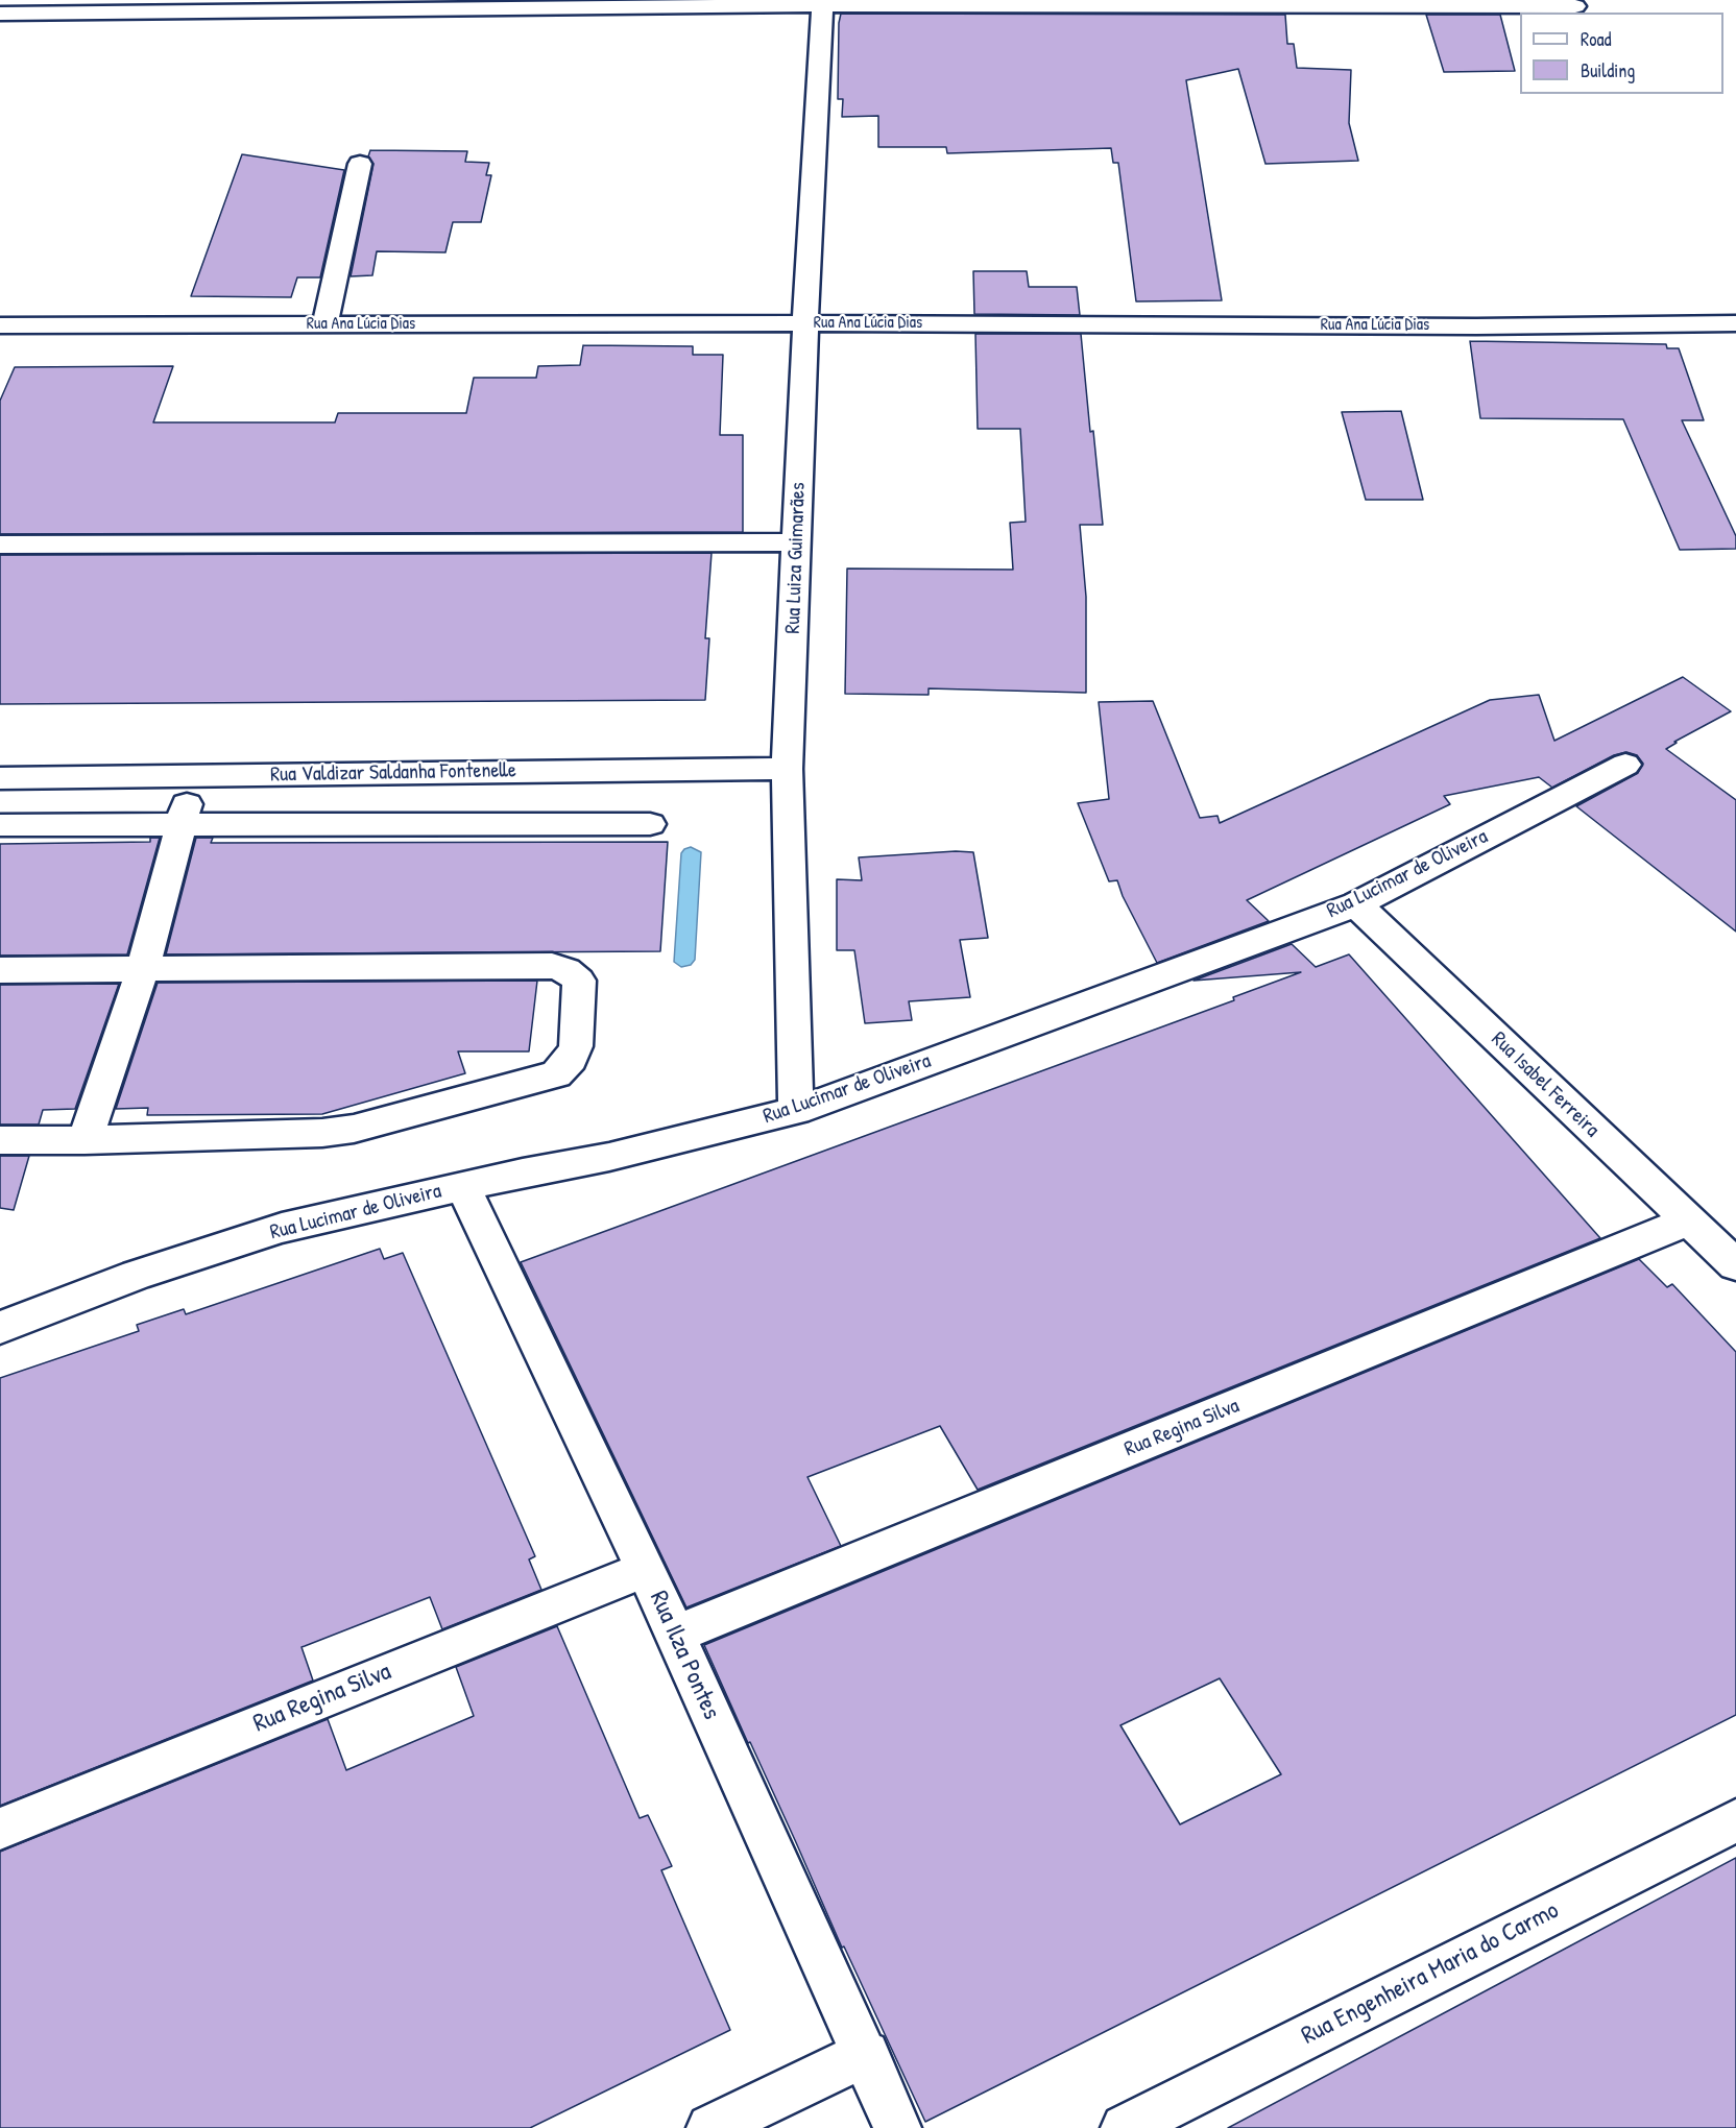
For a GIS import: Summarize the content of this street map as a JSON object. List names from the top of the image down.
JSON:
{
  "streets": {
    "street": [
      "Rua Ana Lúcia Dias",
      "Rua Luiza Guimarães",
      "Rua Valdizar Saldanha Fontenelle",
      "Rua Lucimar de Oliveira",
      "Rua Isabel Ferreira",
      "Rua Regina Silva",
      "Rua Ilza Pontes",
      "Rua Engenheira Maria do Carmo"
    ]
  },
  "crossings": [
    ["Rua Ana Lúcia Dias", "Rua Luiza Guimarães"],
    ["Rua Luiza Guimarães", "Rua Valdizar Saldanha Fontenelle"],
    ["Rua Luiza Guimarães", "Rua Lucimar de Oliveira"],
    ["Rua Lucimar de Oliveira", "Rua Isabel Ferreira"],
    ["Rua Lucimar de Oliveira", "Rua Ilza Pontes"],
    ["Rua Isabel Ferreira", "Rua Regina Silva"],
    ["Rua Regina Silva", "Rua Ilza Pontes"]
  ],
  "legend": ["Road", "Building"]
}
